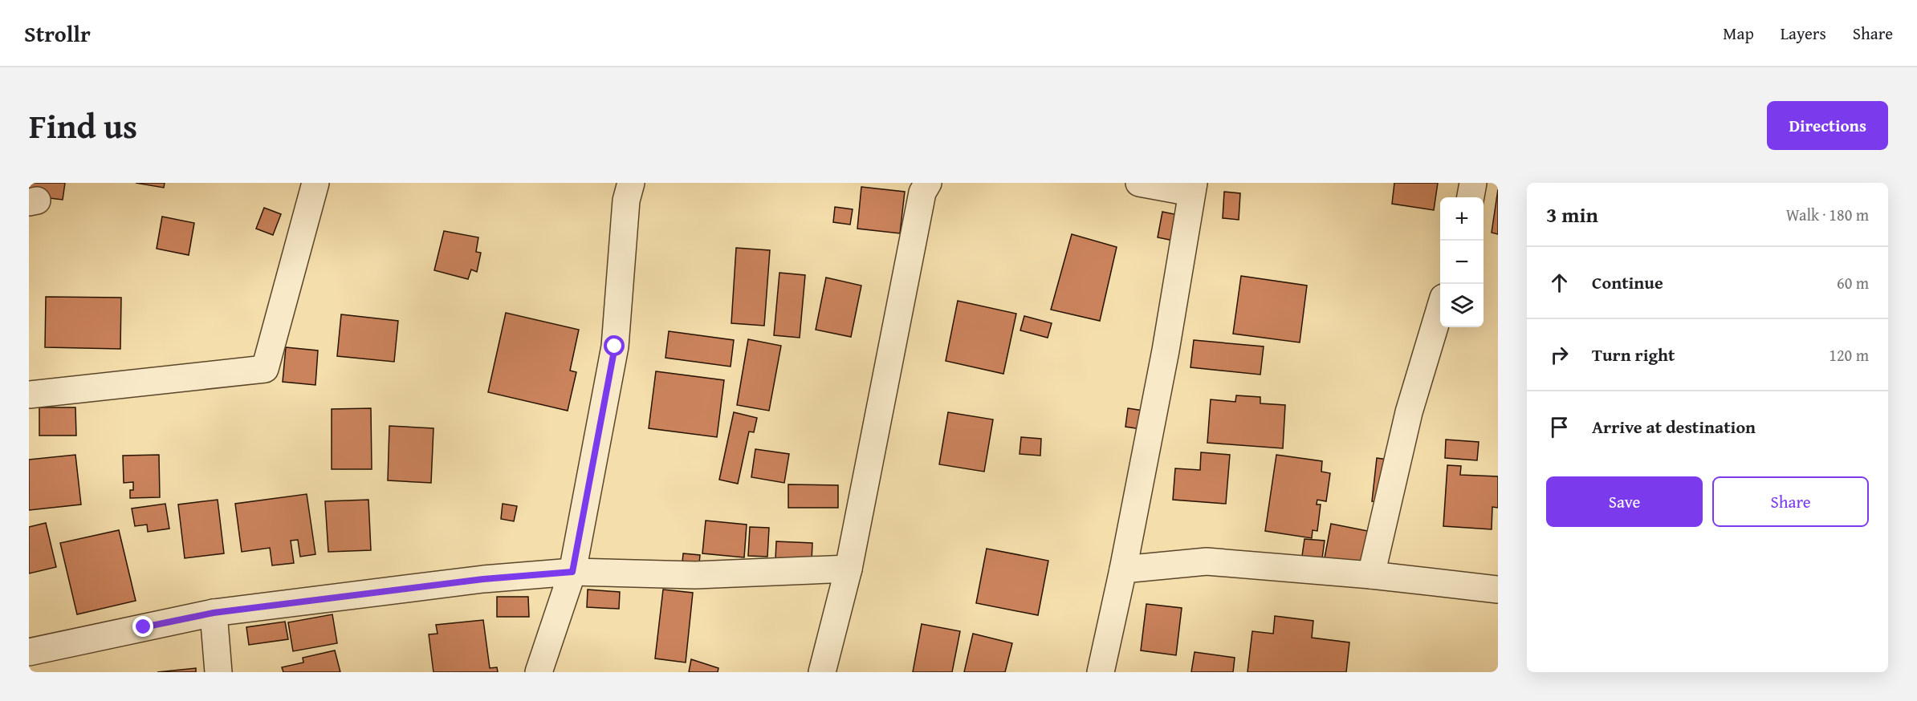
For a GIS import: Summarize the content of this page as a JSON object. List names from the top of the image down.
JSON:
{
  "page": {
    "header": "Strollr",
    "nav": ["Map", "Layers", "Share"],
    "title": "Find us",
    "buttons": [
      "Directions",
      ["Save", "Share"]
    ],
    "heading": ["3 min", "Walk · 180 m"],
    "map_buttons": ["+", "−"],
    "list": [
      ["Continue", "60 m"],
      ["Turn right", "120 m"],
      "Arrive at destination"
    ]
  }
}
